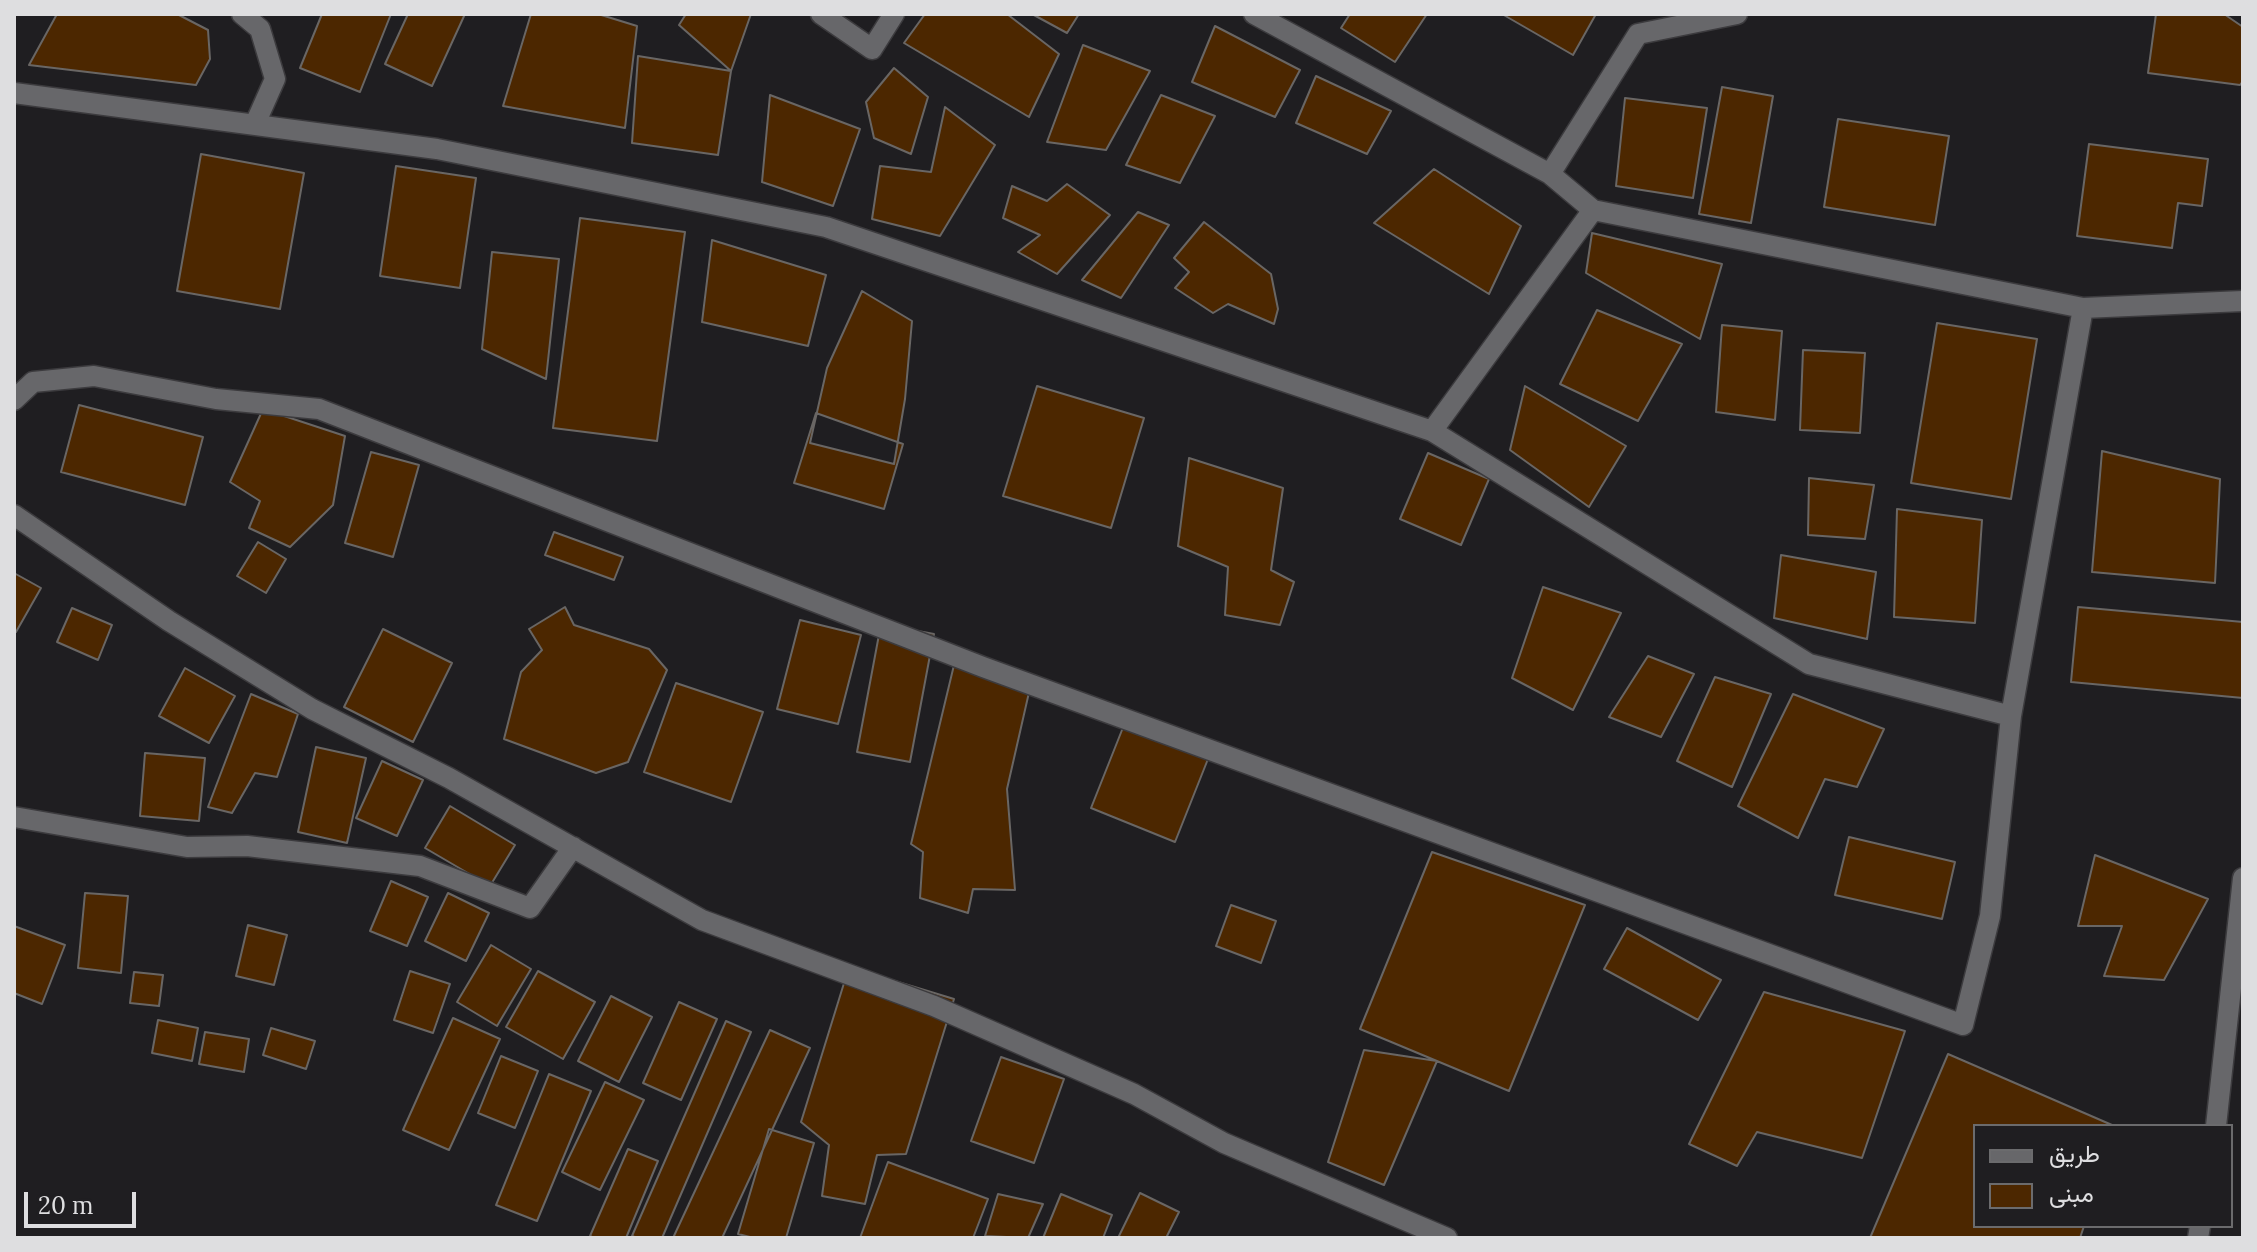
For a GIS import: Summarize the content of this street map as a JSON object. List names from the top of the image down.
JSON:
{
  "legend": ["طريق", "مبنى"],
  "scale_bar": "20 m"
}
